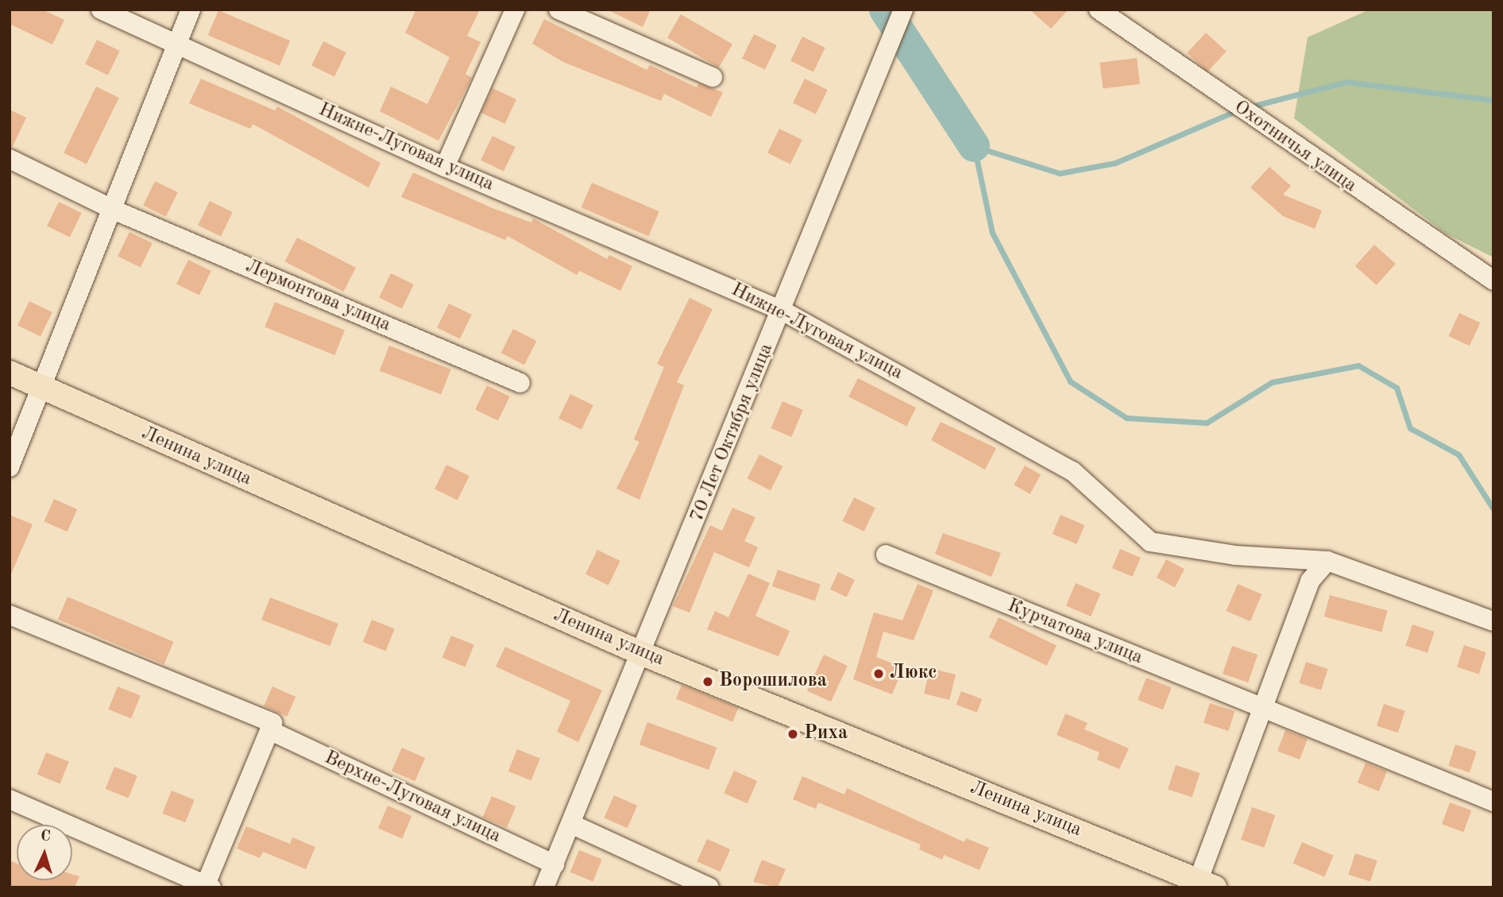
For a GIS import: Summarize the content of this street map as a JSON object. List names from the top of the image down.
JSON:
{
  "streets": {
    "main road": ["Ленина улица"],
    "street": [
      "Охотничья улица",
      "Нижне-Луговая улица",
      "Лермонтова улица",
      "70 Лет Октября улица",
      "Курчатова улица",
      "Верхне-Луговая улица"
    ]
  },
  "crossings": [
    ["Нижне-Луговая улица", "70 Лет Октября улица"],
    ["70 Лет Октября улица", "Ленина улица"],
    ["70 Лет Октября улица", "Верхне-Луговая улица"]
  ],
  "places": ["Люкс", "Ворошилова", "Риха"],
  "north": "top"
}
